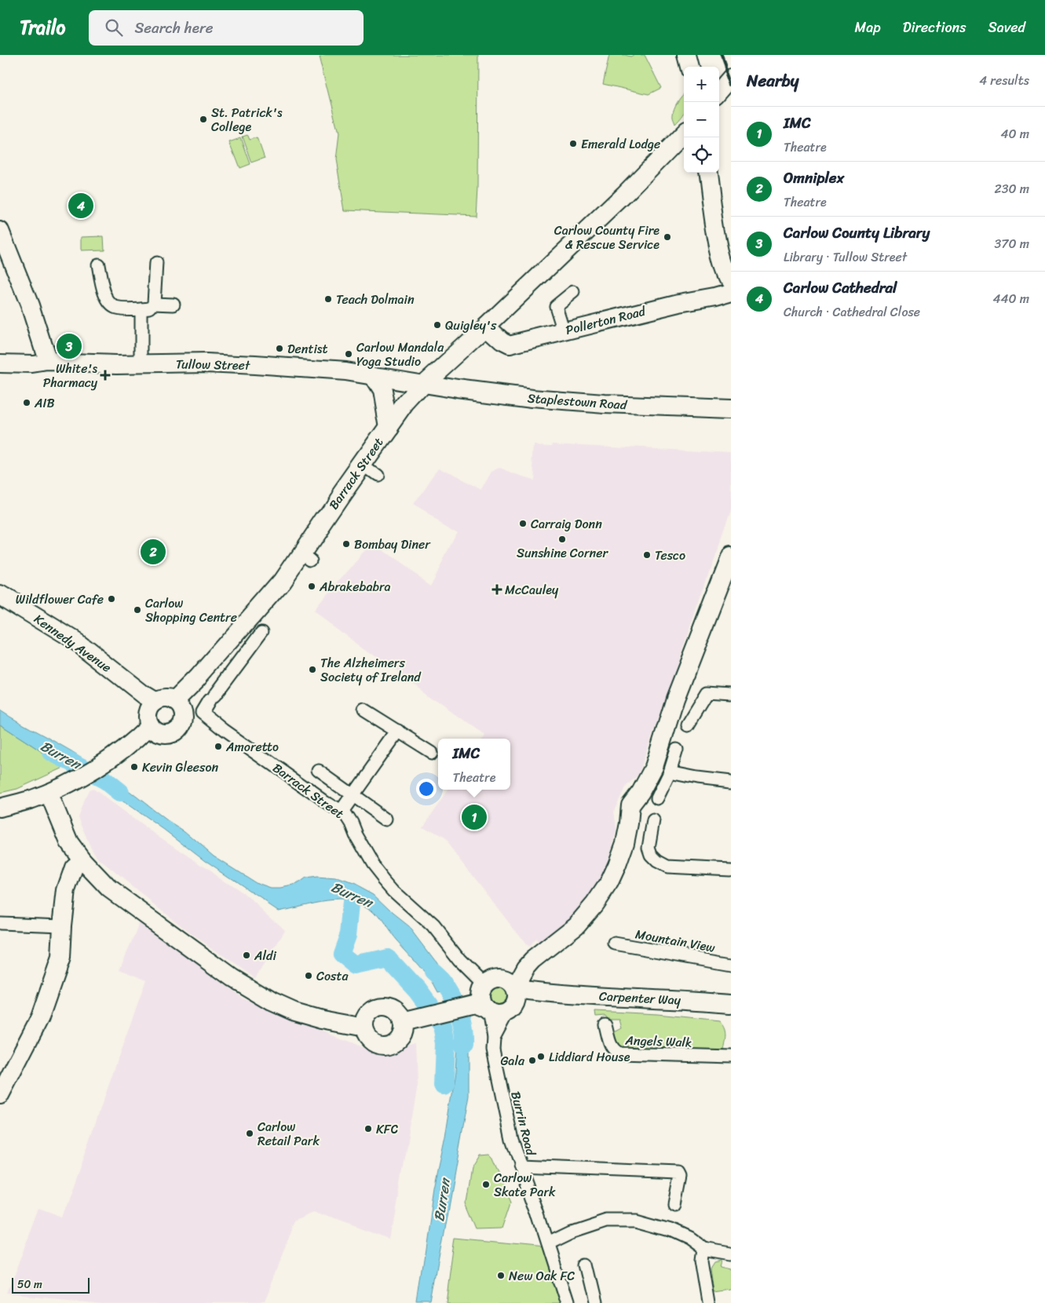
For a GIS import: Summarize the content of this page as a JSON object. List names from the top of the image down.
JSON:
{
  "streets": {
    "main road": [
      "Pollerton Road",
      "Tullow Street",
      "Staplestown Road",
      "Barrack Street",
      "Kennedy Avenue",
      "Carpenter Way"
    ],
    "street": ["Mountain View", "Angels Walk", "Burrin Road"]
  },
  "crossings": [
    ["Pollerton Road", "Barrack Street"],
    ["Tullow Street", "Staplestown Road"],
    ["Tullow Street", "Barrack Street"],
    ["Staplestown Road", "Barrack Street"],
    ["Barrack Street", "Kennedy Avenue"],
    ["Barrack Street", "Carpenter Way"],
    ["Barrack Street", "Burrin Road"],
    ["Carpenter Way", "Burrin Road"]
  ],
  "water": ["Burren"],
  "places": {
    "other": [
      "St. Patrick's College",
      "Emerald Lodge",
      "Carlow County Fire & Rescue Service",
      "Teach Dolmain",
      "Quigley's",
      "Dentist",
      "Carlow Mandala Yoga Studio",
      "AIB",
      "Carraig Donn",
      "Sunshine Corner",
      "Bombay Diner",
      "Tesco",
      "Abrakebabra",
      "Wildflower Cafe",
      "Carlow Shopping Centre",
      "The Alzheimers Society of Ireland",
      "Amoretto",
      "Kevin Gleeson",
      "Aldi",
      "Costa",
      "Liddiard House",
      "Gala",
      "KFC",
      "Carlow Retail Park",
      "Carlow Skate Park",
      "New Oak FC"
    ],
    "health": ["White's Pharmacy", "McCauley"]
  },
  "scale_bar": "50 m",
  "page": {
    "header": "Trailo",
    "search": "Search here",
    "nav": ["Map", "Directions", "Saved"],
    "heading": ["Nearby", "4 results"],
    "map_buttons": ["+", "−"],
    "list": [
      {
        "mark": "1",
        "name": "IMC",
        "note": "Theatre",
        "value": "40 m"
      },
      {
        "mark": "2",
        "name": "Omniplex",
        "note": "Theatre",
        "value": "230 m"
      },
      {
        "mark": "3",
        "name": "Carlow County Library",
        "note": "Library · Tullow Street",
        "value": "370 m"
      },
      {
        "mark": "4",
        "name": "Carlow Cathedral",
        "note": "Church · Cathedral Close",
        "value": "440 m"
      }
    ],
    "pins": [
      "4",
      "3",
      "2",
      "1"
    ],
    "popup": ["IMC", "Theatre"],
    "scale": "50 m"
  }
}
